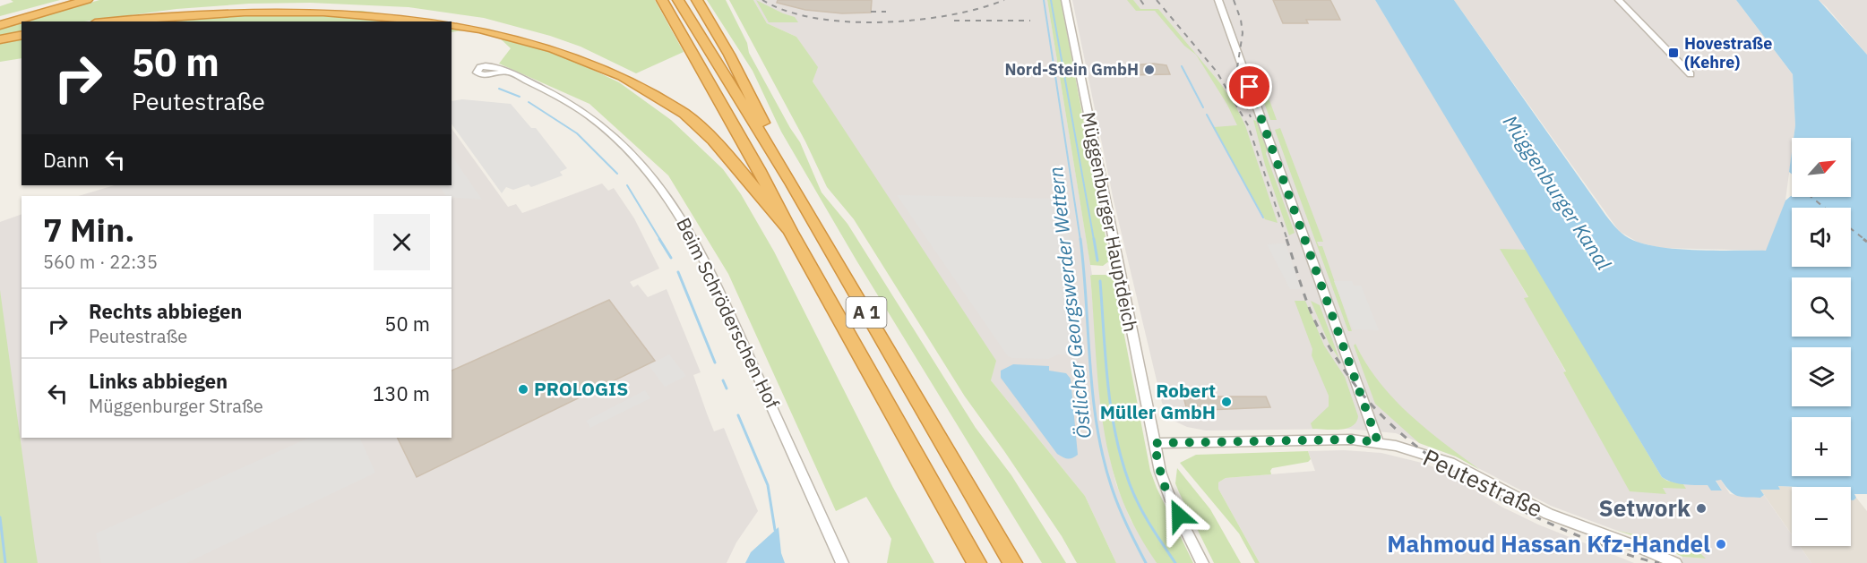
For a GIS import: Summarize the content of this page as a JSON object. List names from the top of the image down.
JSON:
{
  "streets": {
    "highway": ["A 1"],
    "street": ["Müggenburger Hauptdeich", "Beim Schröderschen Hof", "Peutestraße"]
  },
  "crossings": [
    ["Müggenburger Hauptdeich", "Peutestraße"]
  ],
  "water": ["Müggenburger Kanal", "Östlicher Georgswerder Wettern"],
  "places": {
    "transit": ["Hovestraße (Kehre)"],
    "other": [
      "Nord-Stein GmbH",
      "PROLOGIS",
      "Robert Müller GmbH",
      "Setwork",
      "Mahmoud Hassan Kfz-Handel"
    ]
  },
  "north": "top right",
  "page": {
    "turn": ["50 m", "Peutestraße"],
    "then": "Dann",
    "map_buttons": ["+", "−"],
    "heading": ["7 Min.", "560 m · 22:35"],
    "list": [
      {
        "name": "Rechts abbiegen",
        "note": "Peutestraße",
        "value": "50 m"
      },
      {
        "name": "Links abbiegen",
        "note": "Müggenburger Straße",
        "value": "130 m"
      }
    ]
  }
}
